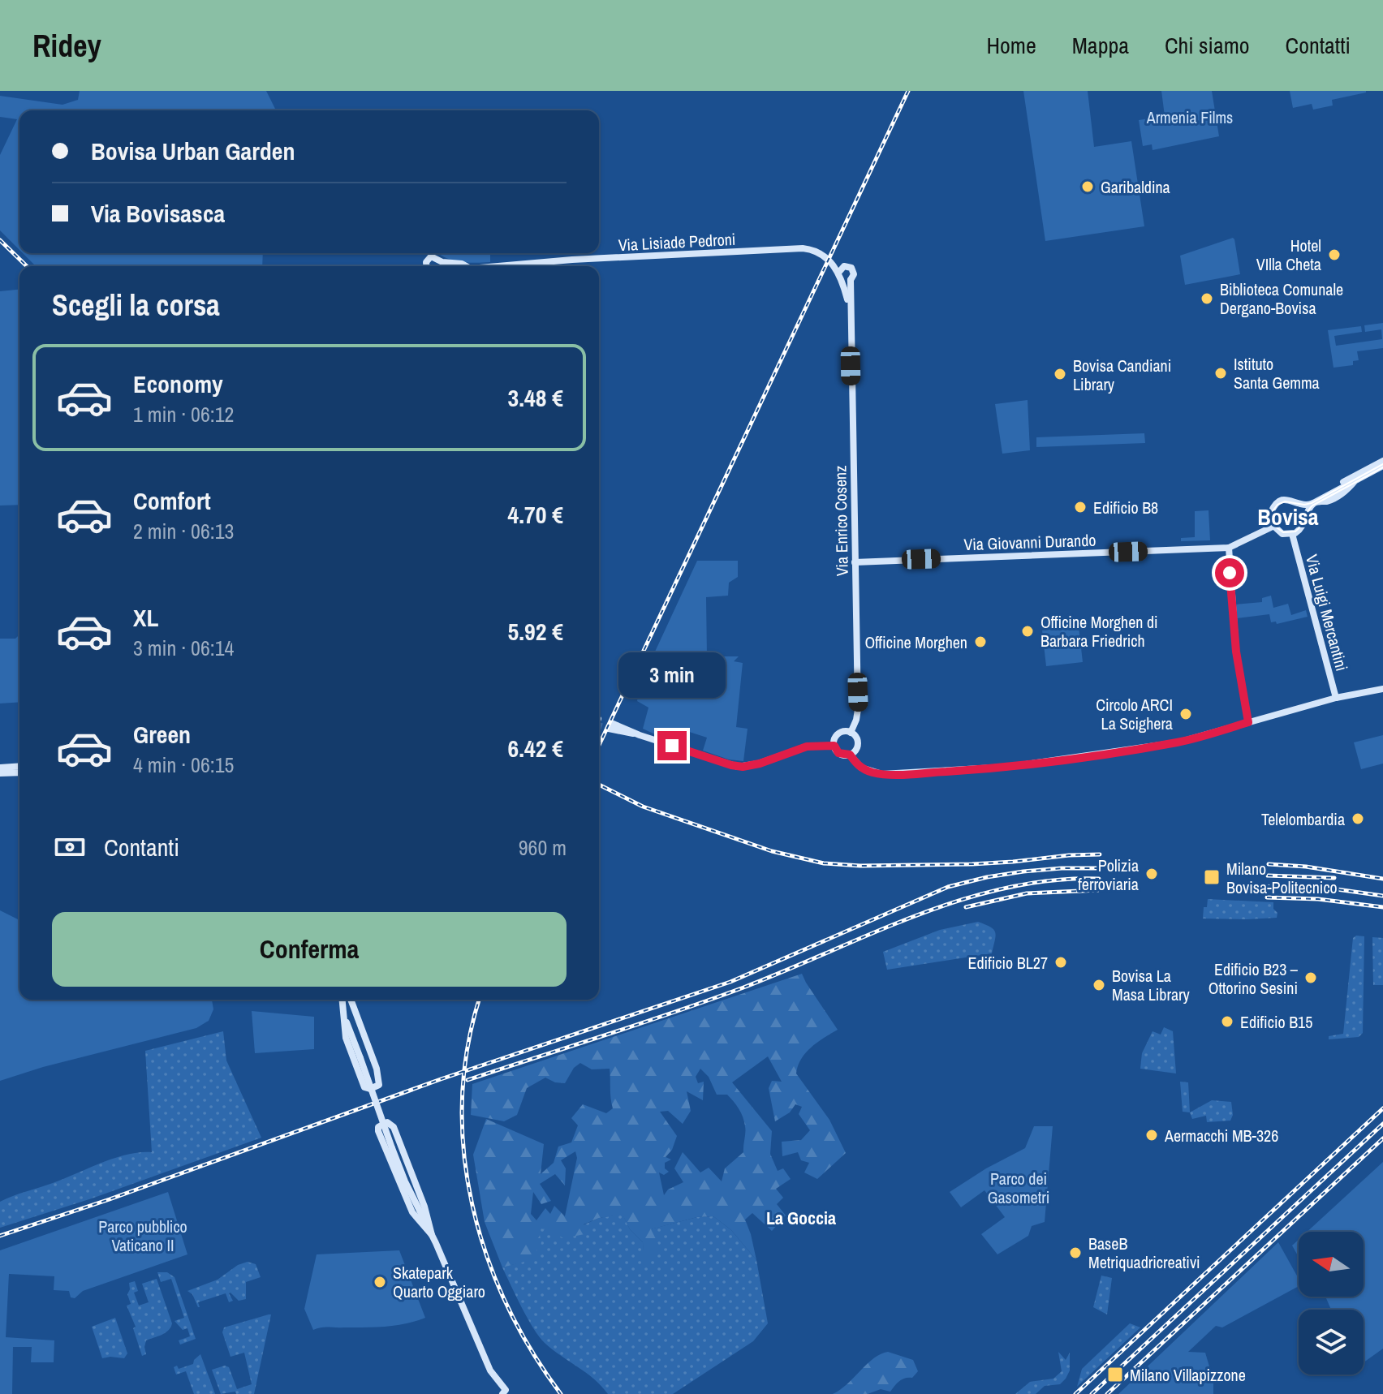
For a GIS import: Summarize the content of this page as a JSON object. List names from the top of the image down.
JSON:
{
  "streets": {
    "street": [
      "Via Lisiade Pedroni",
      "Via Enrico Cosenz",
      "Via Giovanni Durando",
      "Via Luigi Mercantini"
    ]
  },
  "crossings": [
    ["Via Lisiade Pedroni", "Via Enrico Cosenz"],
    ["Via Enrico Cosenz", "Via Giovanni Durando"]
  ],
  "districts": ["Bovisa", "La Goccia"],
  "parks": ["Armenia Films", "Parco dei Gasometri", "Parco pubblico Vaticano II"],
  "places": {
    "other": [
      "Garibaldina",
      "Hotel VIlla Cheta",
      "Biblioteca Comunale Dergano-Bovisa",
      "Istituto Santa Gemma",
      "Bovisa Candiani Library",
      "Edificio B8",
      "Officine Morghen di Barbara Friedrich",
      "Officine Morghen",
      "Circolo ARCI La Scighera",
      "Telelombardia",
      "Polizia ferroviaria",
      "Edificio BL27",
      "Edificio B23 – Ottorino Sesini",
      "Bovisa La Masa Library",
      "Edificio B15",
      "Aermacchi MB-326",
      "BaseB Metriquadricreativi",
      "Skatepark Quarto Oggiaro"
    ],
    "transit": ["Milano Bovisa-Politecnico", "Milano Villapizzone"]
  },
  "north": "left",
  "page": {
    "header": "Ridey",
    "nav": [
      "Home",
      "Mappa",
      "Chi siamo",
      "Contatti"
    ],
    "banner": ["Bovisa Urban Garden", "Via Bovisasca"],
    "heading": "Scegli la corsa",
    "list": [
      {
        "name": "Economy",
        "note": "1 min · 06:12",
        "value": "3.48 €"
      },
      {
        "name": "Comfort",
        "note": "2 min · 06:13",
        "value": "4.70 €"
      },
      {
        "name": "XL",
        "note": "3 min · 06:14",
        "value": "5.92 €"
      },
      {
        "name": "Green",
        "note": "4 min · 06:15",
        "value": "6.42 €"
      }
    ],
    "bubble": "3 min",
    "pay": ["Contanti", "960 m"],
    "buttons": "Conferma"
  }
}
